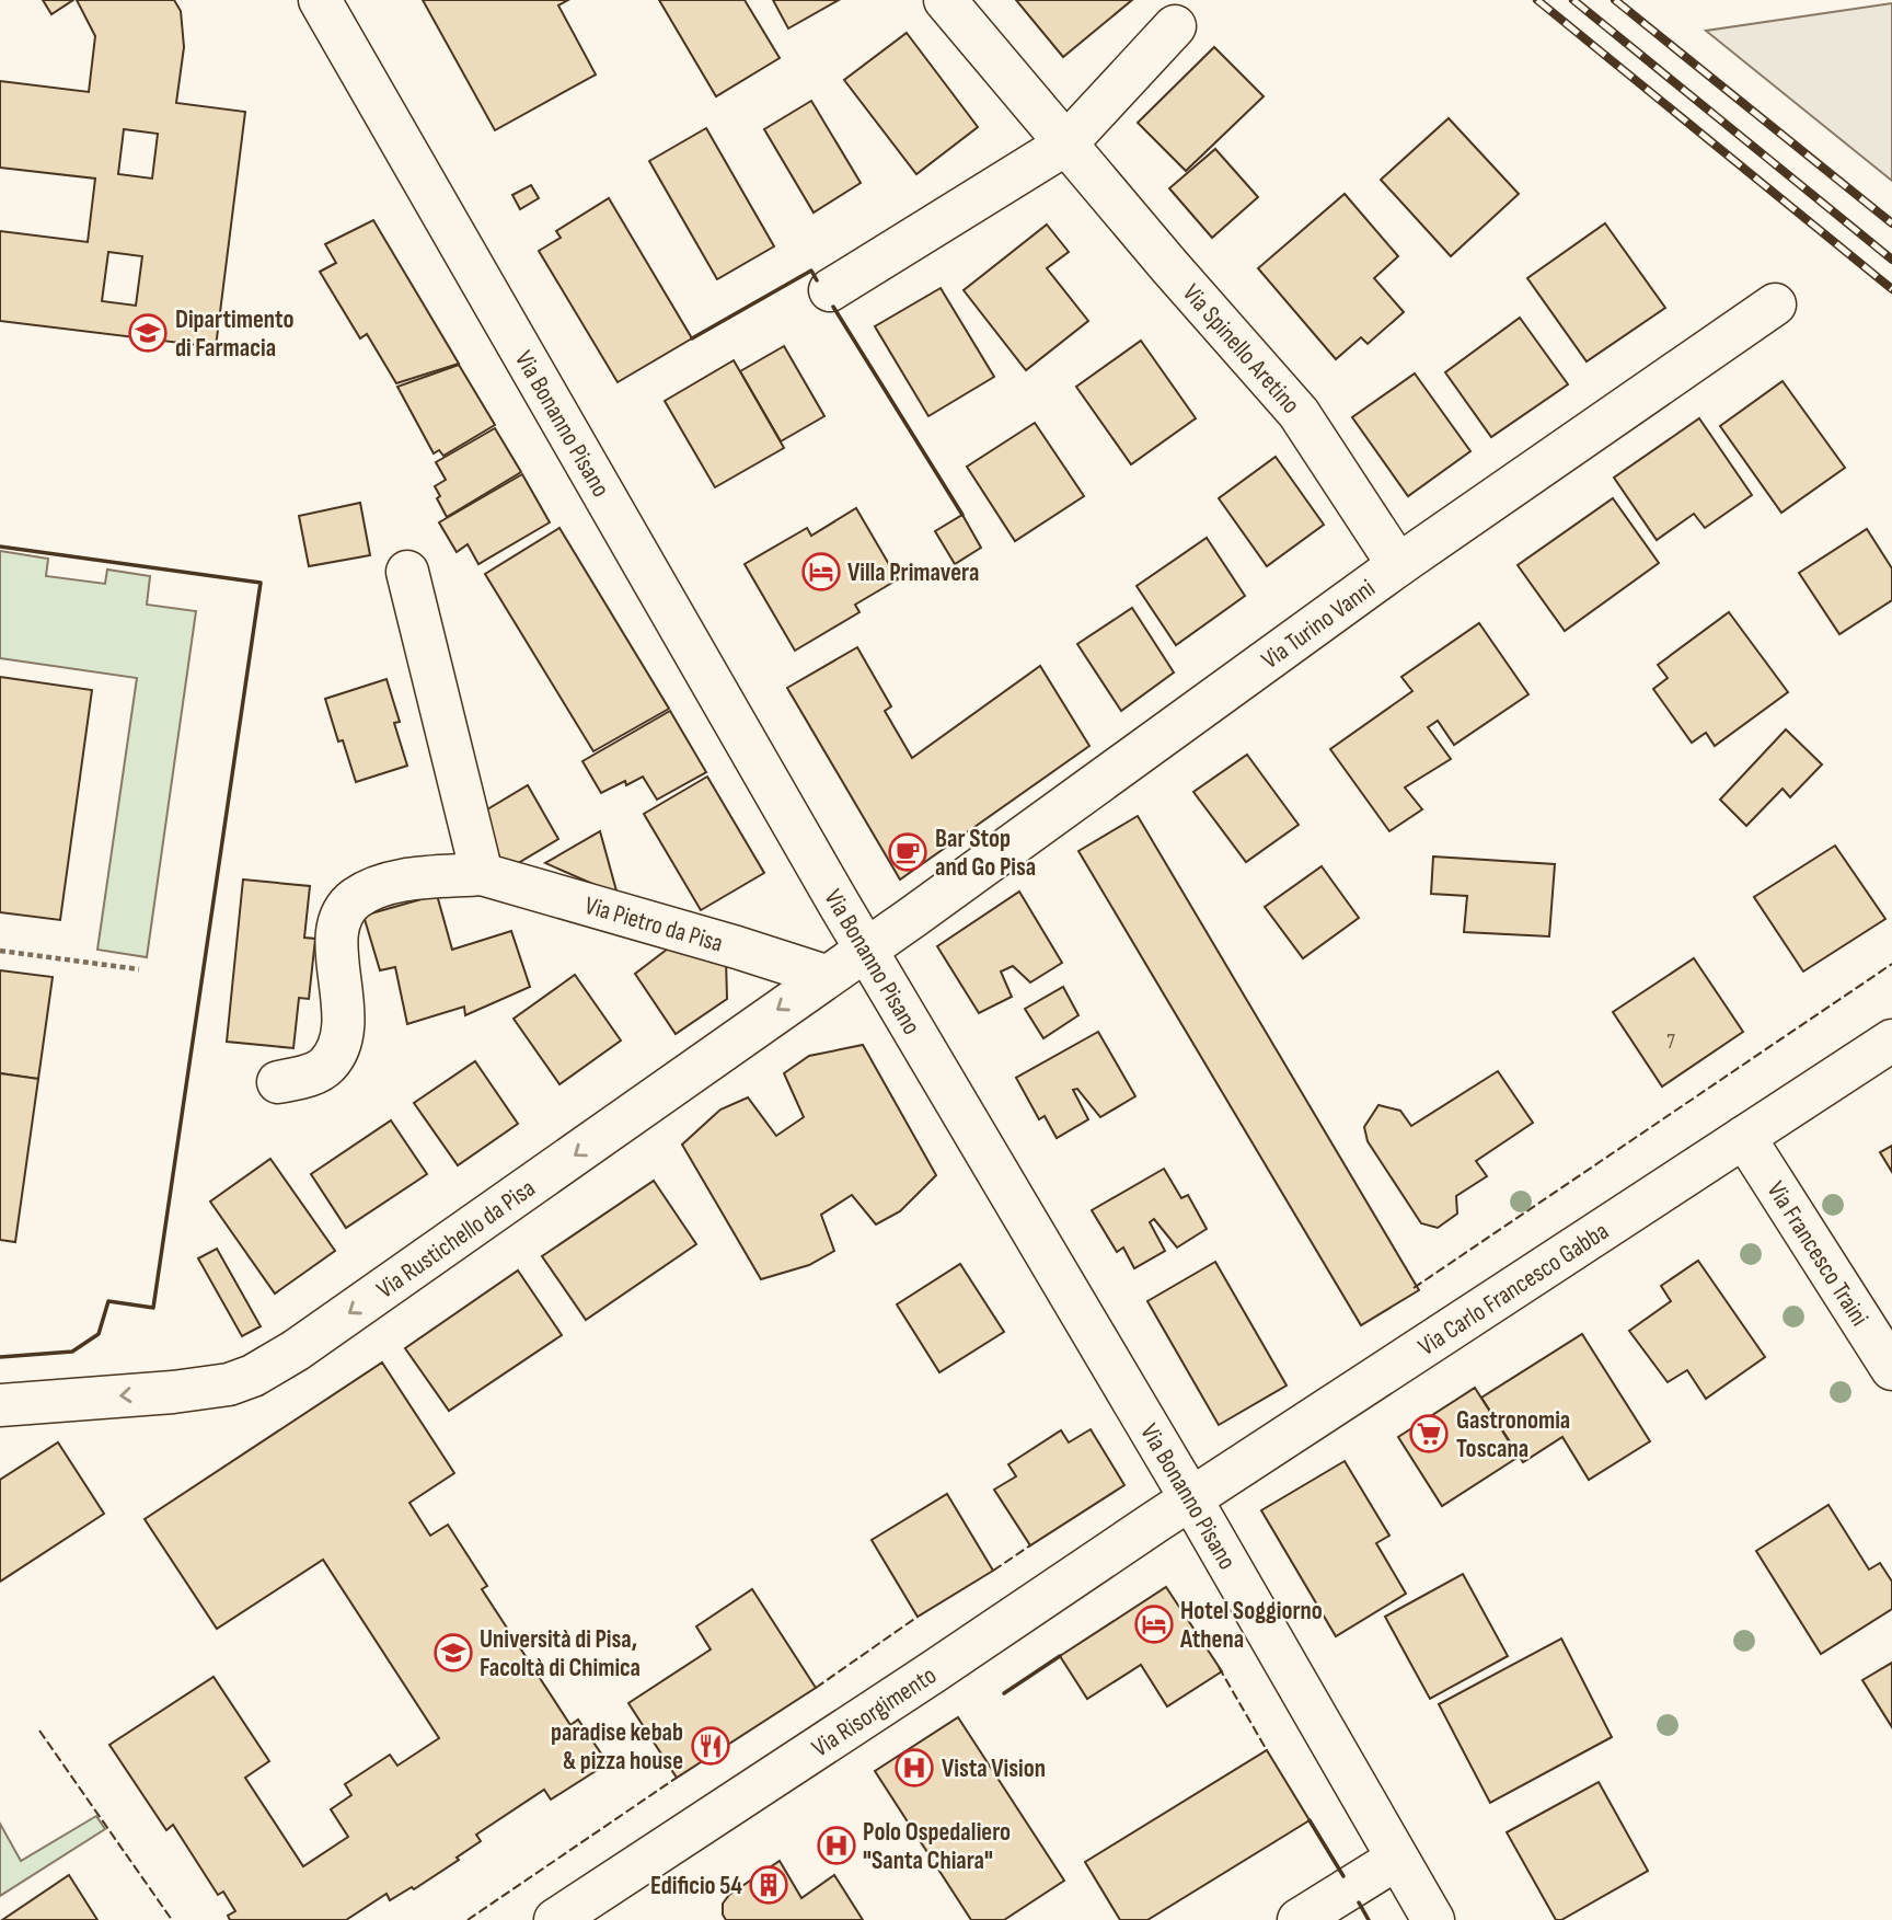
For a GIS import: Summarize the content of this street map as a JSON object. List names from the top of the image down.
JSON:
{
  "streets": {
    "street": [
      "Via Spinello Aretino",
      "Via Bonanno Pisano",
      "Via Turino Vanni",
      "Via Pietro da Pisa",
      "Via Rustichello da Pisa",
      "Via Francesco Traini",
      "Via Carlo Francesco Gabba",
      "Via Risorgimento"
    ]
  },
  "crossings": [
    ["Via Spinello Aretino", "Via Turino Vanni"],
    ["Via Bonanno Pisano", "Via Turino Vanni"],
    ["Via Bonanno Pisano", "Via Rustichello da Pisa"],
    ["Via Bonanno Pisano", "Via Carlo Francesco Gabba"],
    ["Via Bonanno Pisano", "Via Risorgimento"],
    ["Via Turino Vanni", "Via Rustichello da Pisa"],
    ["Via Pietro da Pisa", "Via Rustichello da Pisa"],
    ["Via Francesco Traini", "Via Carlo Francesco Gabba"],
    ["Via Carlo Francesco Gabba", "Via Risorgimento"]
  ],
  "one_way": ["Via Rustichello da Pisa"],
  "places": {
    "school or university": ["Dipartimento di Farmacia", "Università di Pisa, Facoltà di Chimica"],
    "hotel": ["Villa Primavera", "Hotel Soggiorno Athena"],
    "cafe": ["Bar Stop and Go Pisa"],
    "supermarket": ["Gastronomia Toscana"],
    "restaurant": ["paradise kebab & pizza house"],
    "hospital": ["Vista Vision", "Polo Ospedaliero \"Santa Chiara\""],
    "building": ["Edificio 54"]
  },
  "house_numbers": ["7"]
}
